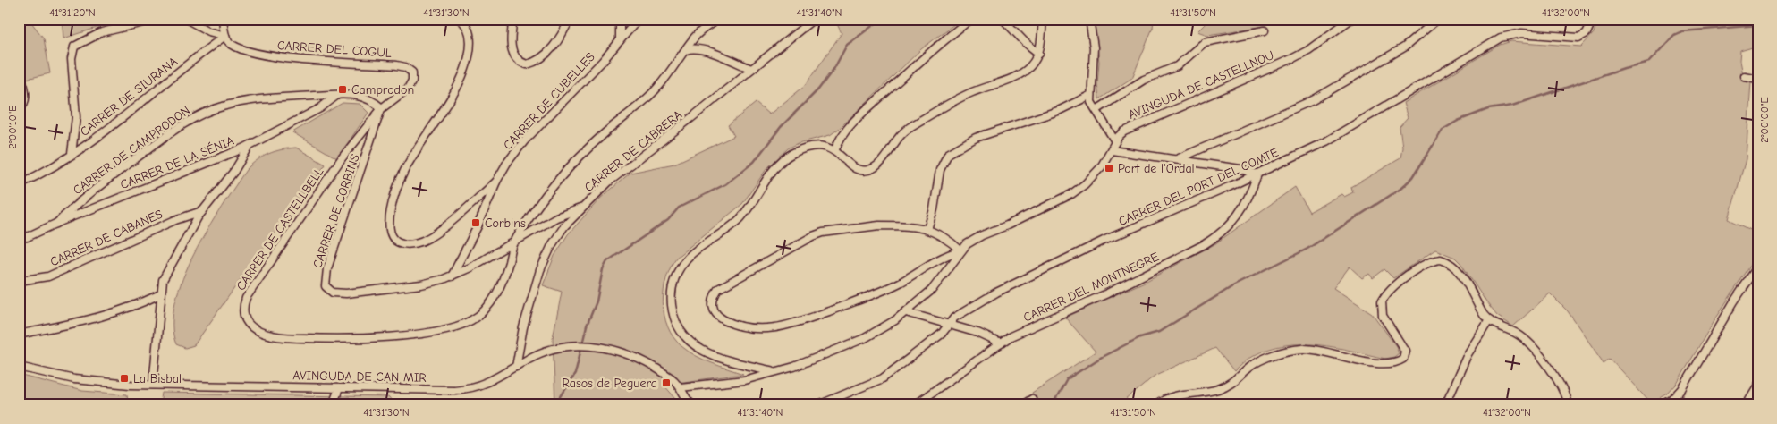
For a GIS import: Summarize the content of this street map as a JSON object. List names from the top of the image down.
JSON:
{
  "streets": {
    "street": [
      "CARRER DEL COGUL",
      "AVINGUDA DE CASTELLNOU",
      "CARRER DE SIURANA",
      "CARRER DE CUBELLES",
      "CARRER DE CAMPRODON",
      "CARRER DE CABRERA",
      "CARRER DE LA SÉNIA",
      "CARRER DEL PORT DEL COMTE",
      "CARRER DE CORBINS",
      "CARRER DE CASTELLBELL",
      "CARRER DE CABANES",
      "CARRER DEL MONTNEGRE",
      "AVINGUDA DE CAN MIR"
    ]
  },
  "crossings": [
    ["CARRER DEL COGUL", "CARRER DE SIURANA"],
    ["CARRER DEL COGUL", "CARRER DE CAMPRODON"],
    ["CARRER DEL COGUL", "CARRER DE CORBINS"],
    ["CARRER DEL COGUL", "CARRER DE CASTELLBELL"],
    ["AVINGUDA DE CASTELLNOU", "AVINGUDA DE CAN MIR"],
    ["CARRER DE CUBELLES", "CARRER DE CORBINS"],
    ["CARRER DE CAMPRODON", "CARRER DE LA SÉNIA"],
    ["CARRER DE CAMPRODON", "CARRER DE CORBINS"],
    ["CARRER DE CAMPRODON", "CARRER DE CASTELLBELL"],
    ["CARRER DE CABRERA", "CARRER DE CORBINS"],
    ["CARRER DE CABRERA", "AVINGUDA DE CAN MIR"],
    ["CARRER DEL PORT DEL COMTE", "CARRER DEL MONTNEGRE"],
    ["CARRER DE CORBINS", "CARRER DE CASTELLBELL"]
  ],
  "places": {
    "transit": [
      "Camprodon",
      "Port de l'Ordal",
      "Corbins",
      "La Bisbal",
      "Rasos de Peguera"
    ]
  },
  "coordinates": [
    "41°31'20\"N",
    "41°31'30\"N",
    "41°31'40\"N",
    "41°31'50\"N",
    "41°32'00\"N",
    "2°00'00\"E",
    "2°00'10\"E"
  ]
}
